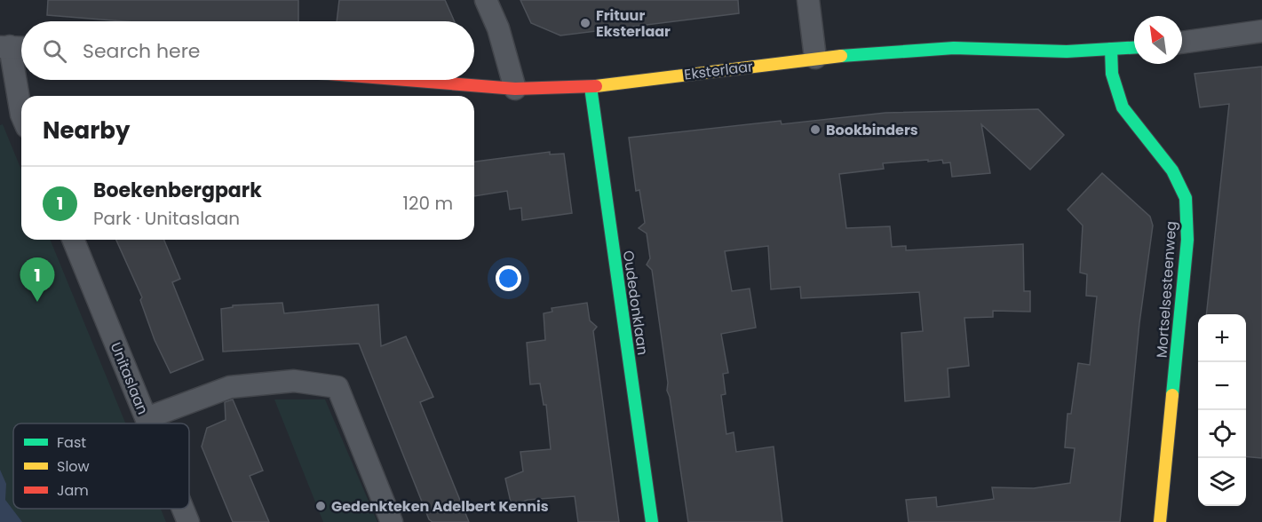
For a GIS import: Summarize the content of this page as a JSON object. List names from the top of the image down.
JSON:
{
  "streets": {
    "street": [
      "Eksterlaar",
      "Mortselsesteenweg",
      "Oudedonklaan",
      "Unitaslaan"
    ]
  },
  "crossings": [
    ["Eksterlaar", "Mortselsesteenweg"],
    ["Eksterlaar", "Oudedonklaan"]
  ],
  "places": ["Frituur Eksterlaar", "Bookbinders", "Gedenkteken Adelbert Kennis"],
  "legend": ["Fast", "Slow", "Jam"],
  "north": "top left",
  "page": {
    "search": "Search here",
    "heading": "Nearby",
    "list": [
      {
        "mark": "1",
        "name": "Boekenbergpark",
        "note": "Park · Unitaslaan",
        "value": "120 m"
      }
    ],
    "pins": "1",
    "map_buttons": ["+", "−"]
  }
}
